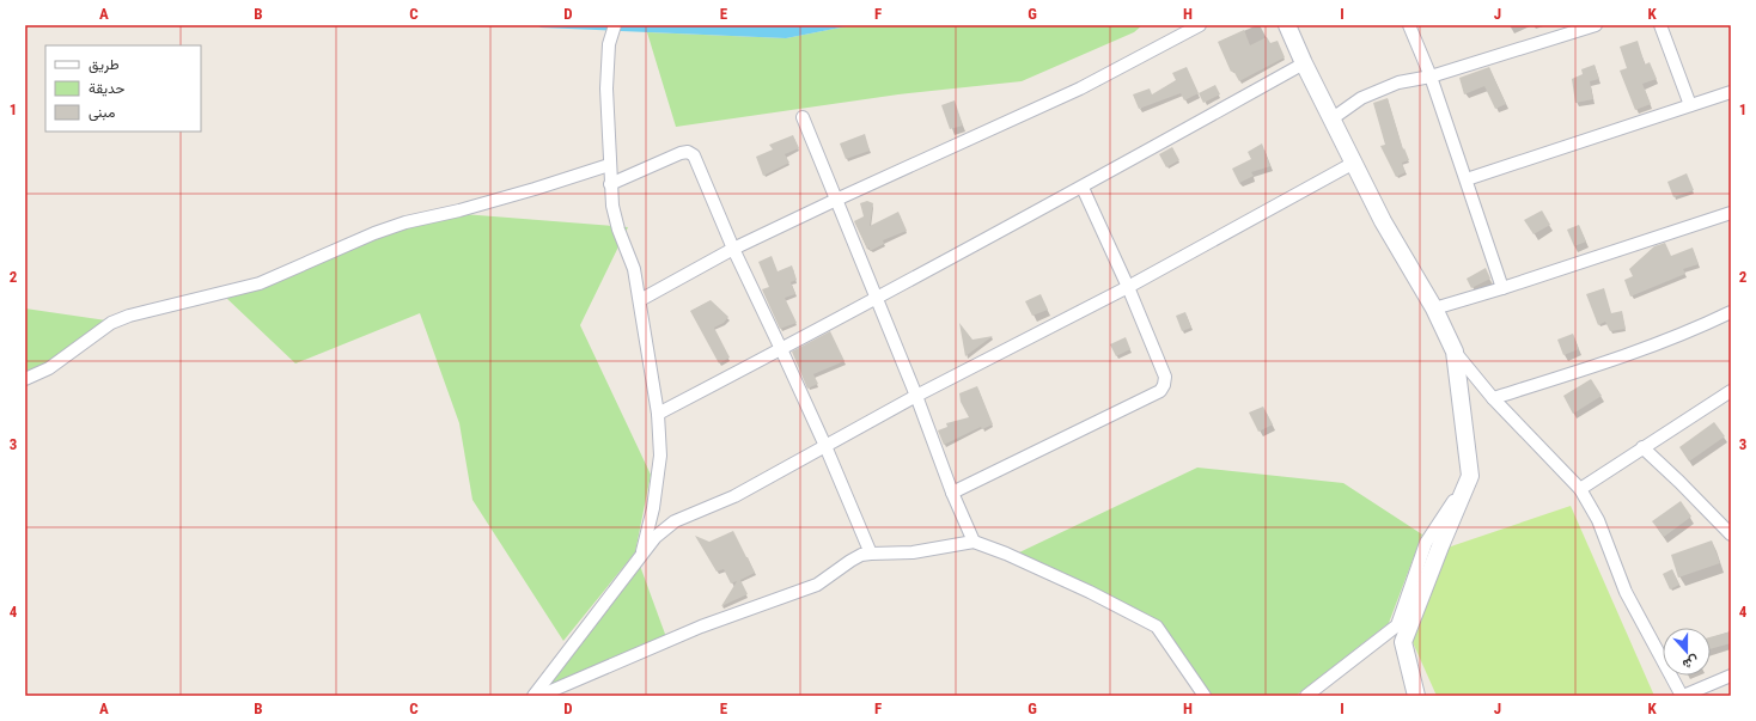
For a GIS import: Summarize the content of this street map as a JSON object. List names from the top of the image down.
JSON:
{
  "legend": ["طريق", "حديقة", "مبنى"],
  "north": "bottom",
  "grid": {
    "columns": [
      "A",
      "B",
      "C",
      "D",
      "E",
      "F",
      "G",
      "H",
      "I",
      "J",
      "K"
    ],
    "rows": [
      "1",
      "2",
      "3",
      "4"
    ]
  }
}
